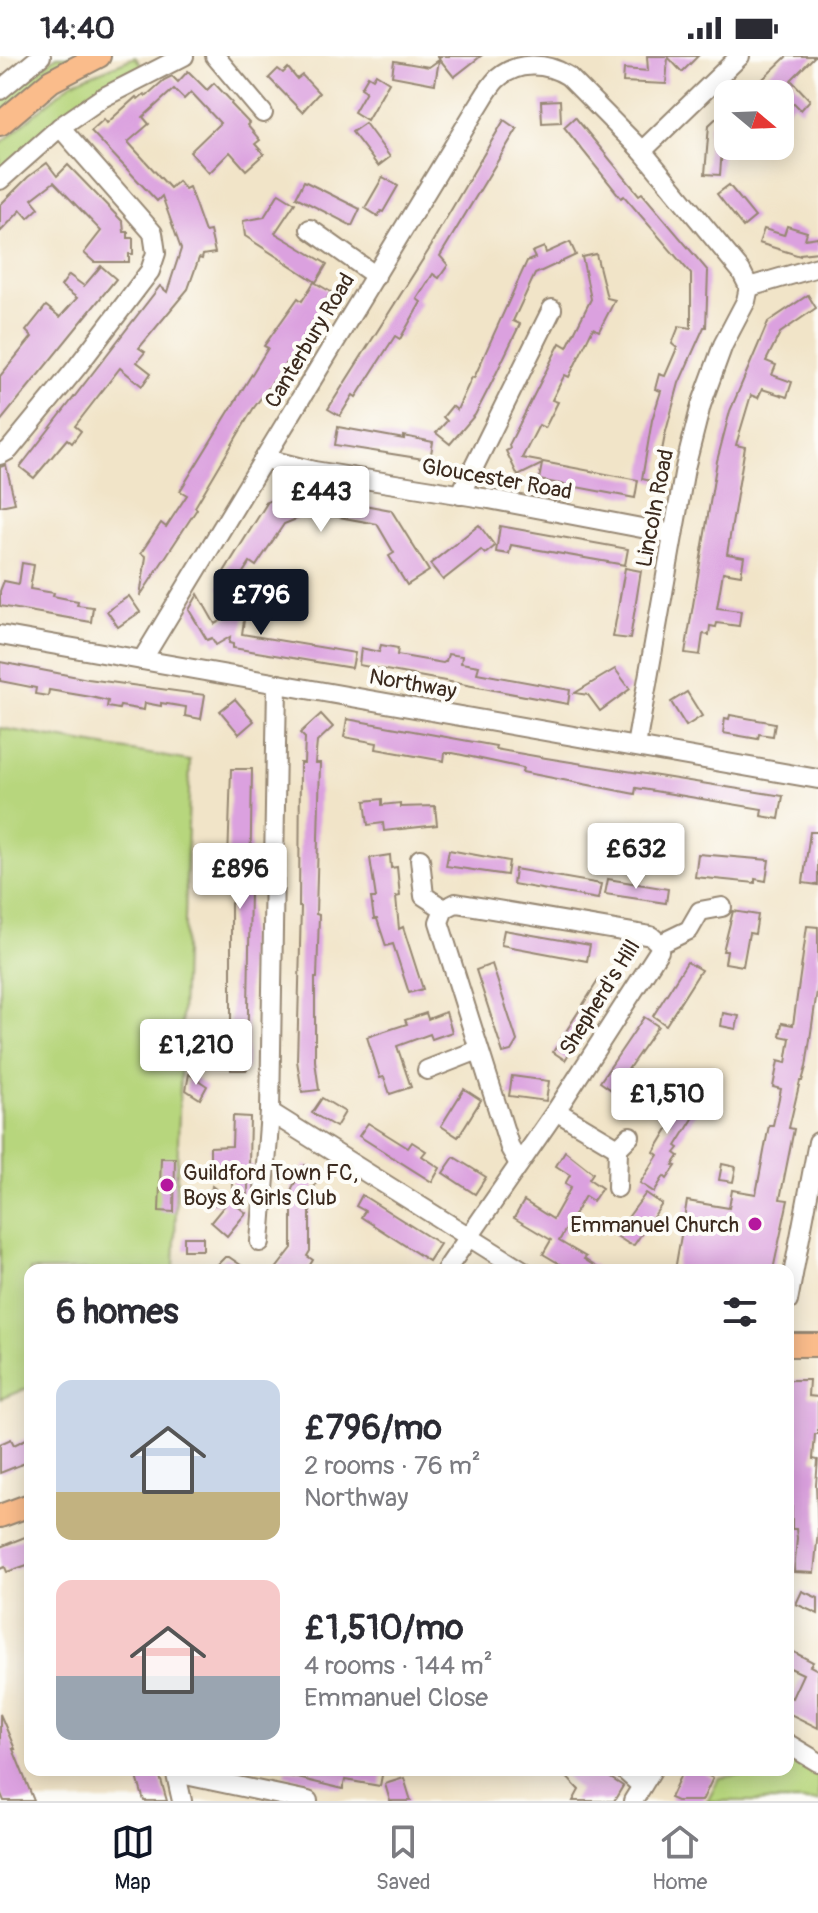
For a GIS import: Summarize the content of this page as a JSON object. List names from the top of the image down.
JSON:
{
  "streets": {
    "street": [
      "Canterbury Road",
      "Gloucester Road",
      "Lincoln Road",
      "Northway",
      "Shepherd's Hill"
    ]
  },
  "crossings": [
    ["Canterbury Road", "Gloucester Road"],
    ["Canterbury Road", "Northway"],
    ["Gloucester Road", "Lincoln Road"],
    ["Lincoln Road", "Northway"]
  ],
  "places": ["Guildford Town FC, Boys & Girls Club", "Emmanuel Church"],
  "north": "right",
  "page": {
    "status": "14:40",
    "price": [
      "£443",
      "£796",
      "£632",
      "£896",
      "£1,210",
      "£1,510"
    ],
    "heading": "6 homes",
    "list": [
      {
        "name": "£796/mo",
        "note": "2 rooms · 76 m² · Northway"
      },
      {
        "name": "£1,510/mo",
        "note": "4 rooms · 144 m² · Emmanuel Close"
      }
    ],
    "tabs": ["Map", "Saved", "Home"]
  }
}
